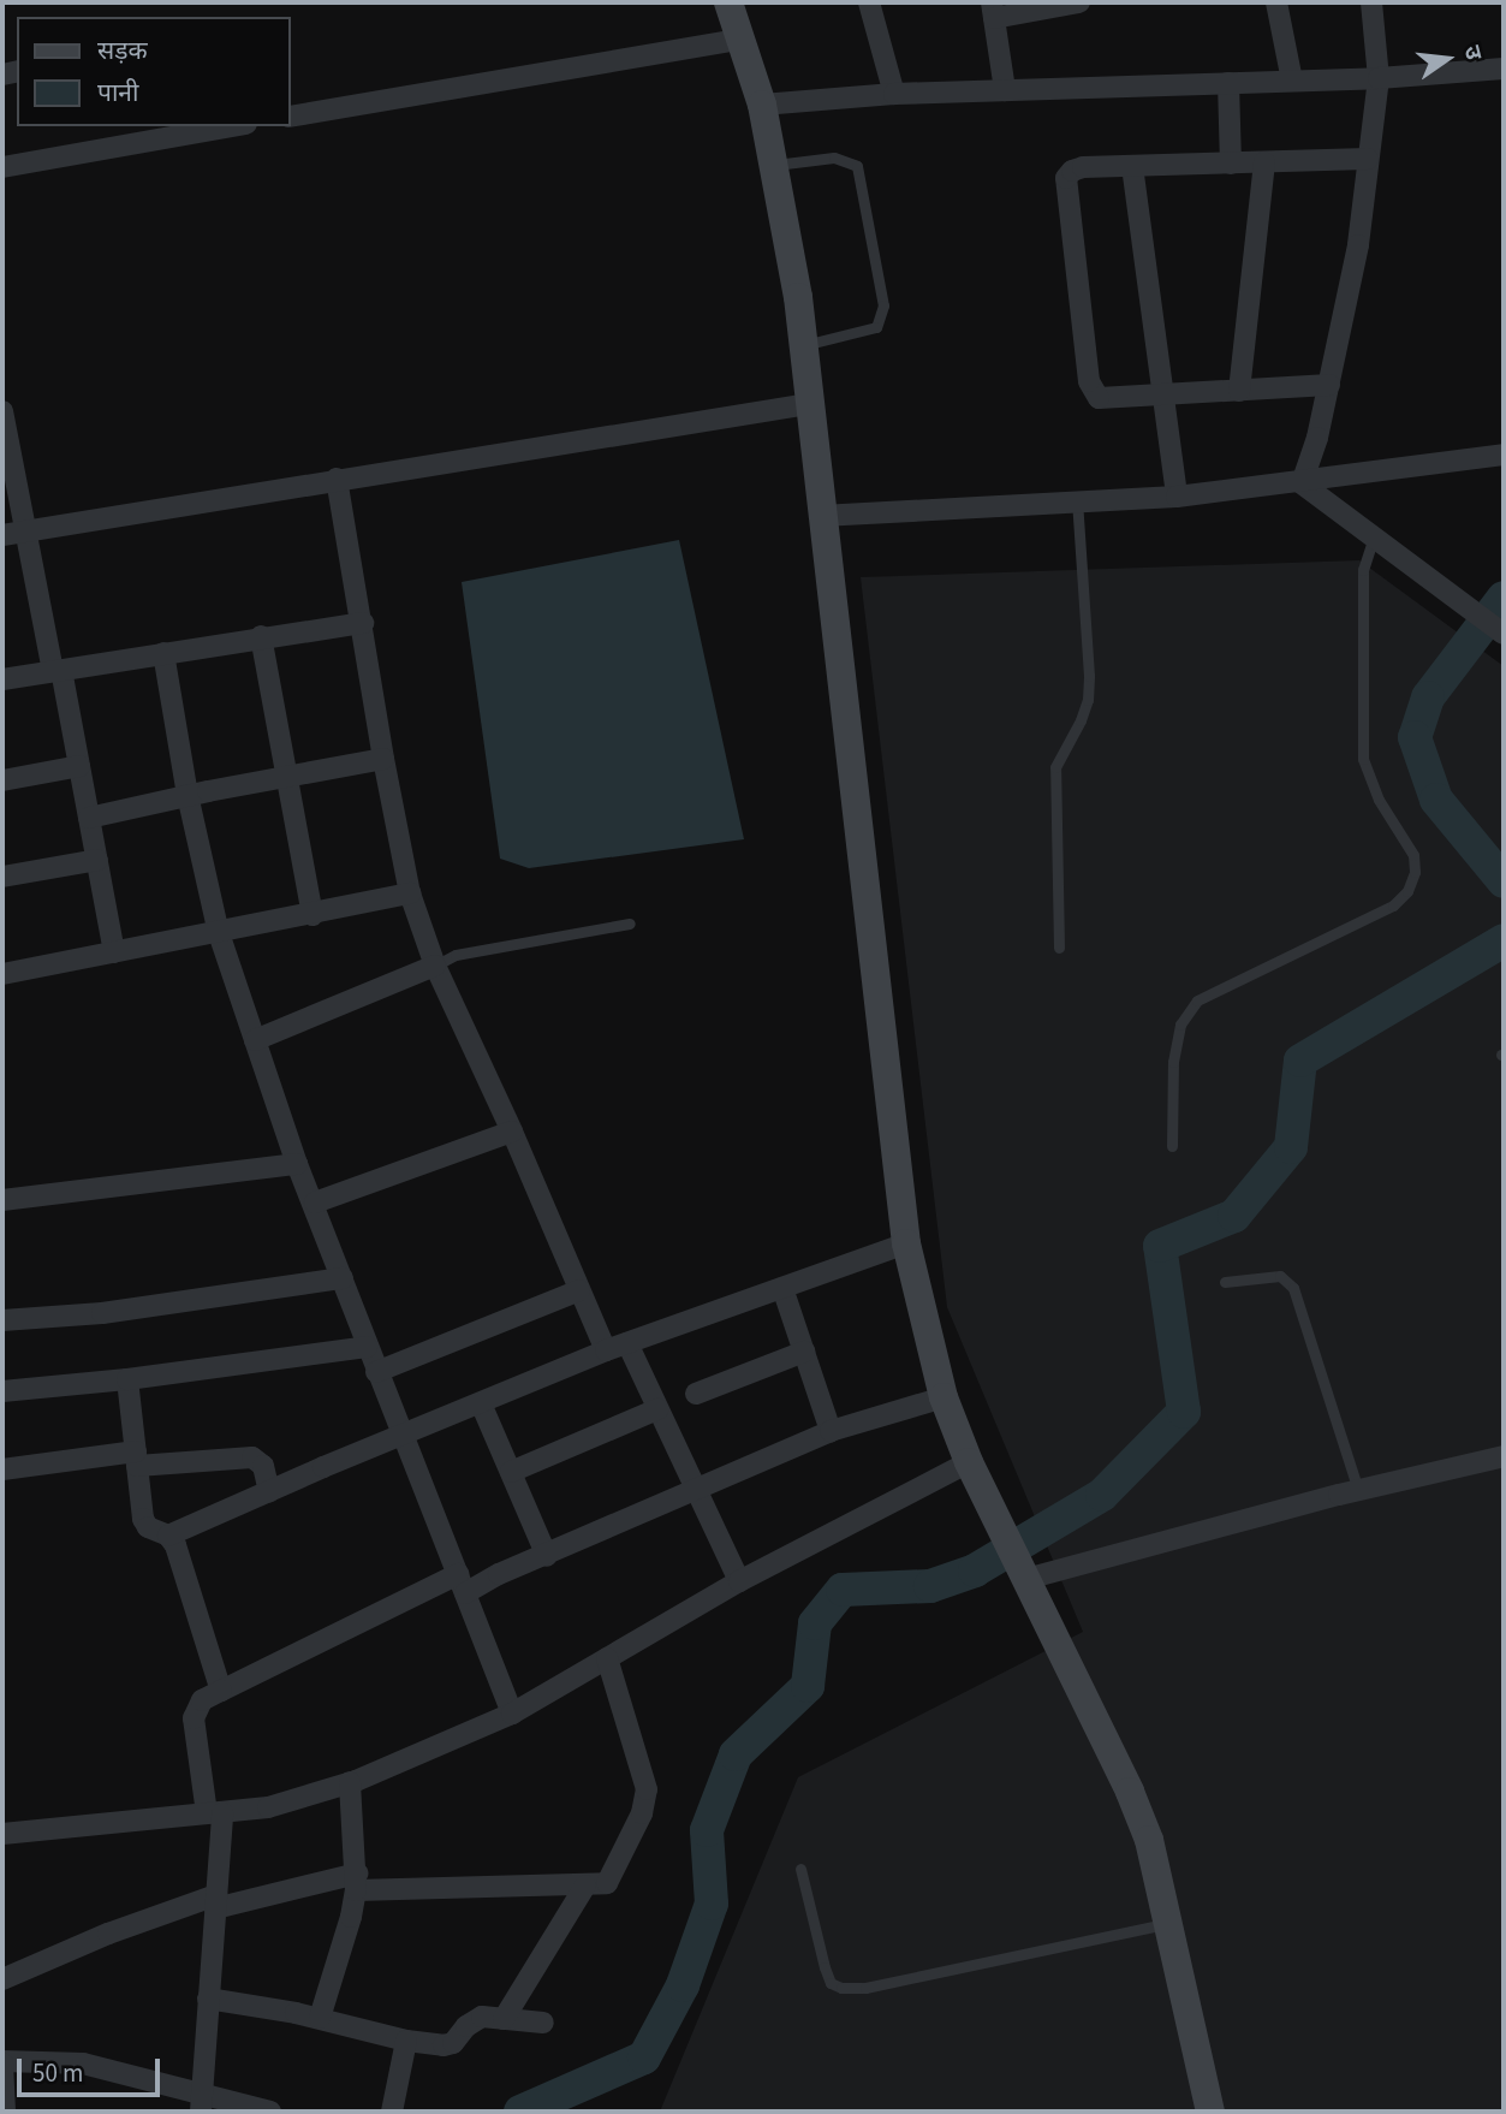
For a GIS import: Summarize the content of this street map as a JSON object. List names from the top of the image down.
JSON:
{
  "legend": ["सड़क", "पानी"],
  "scale_bar": "50 m",
  "north": "right"
}
